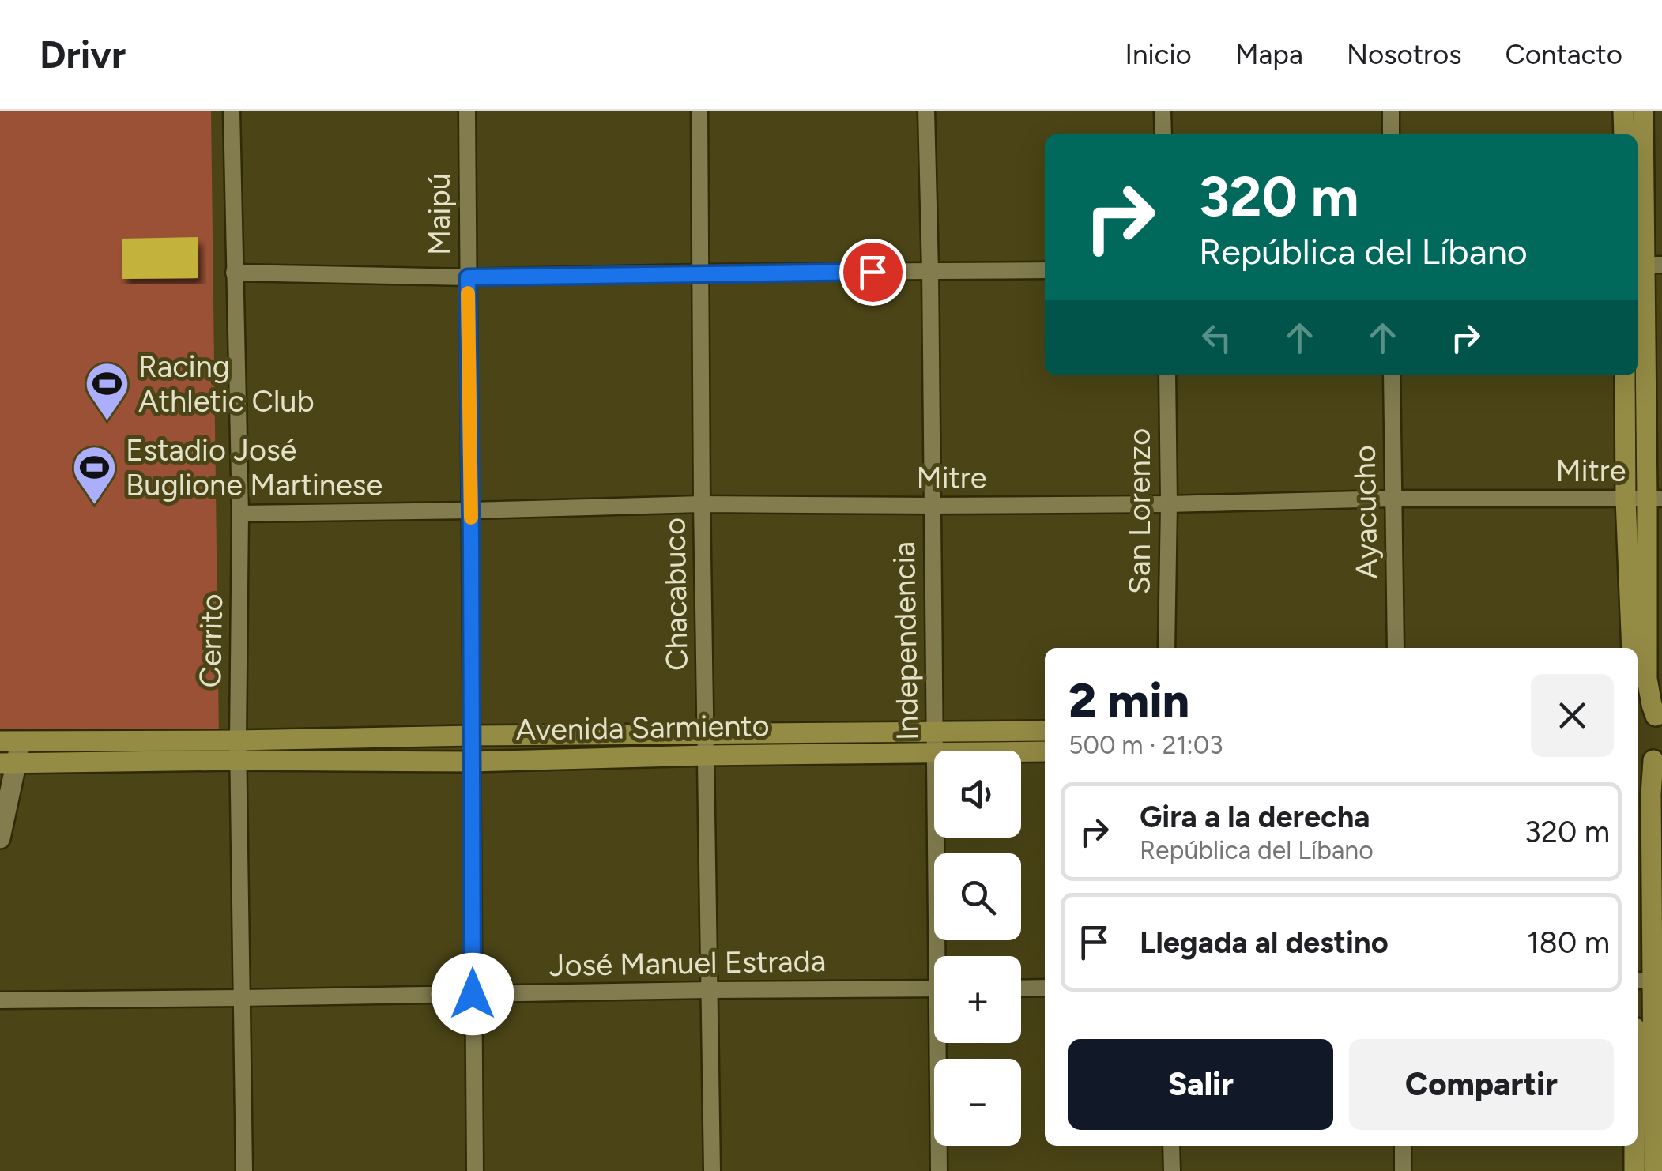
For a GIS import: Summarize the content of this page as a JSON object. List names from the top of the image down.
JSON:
{
  "streets": {
    "main road": ["Avenida Sarmiento"],
    "street": [
      "Maipú",
      "Mitre",
      "San Lorenzo",
      "Ayacucho",
      "Chacabuco",
      "Cerrito",
      "Independencia",
      "José Manuel Estrada"
    ]
  },
  "crossings": [
    ["Maipú", "Mitre"],
    ["Maipú", "Avenida Sarmiento"],
    ["Maipú", "José Manuel Estrada"],
    ["Mitre", "San Lorenzo"],
    ["Mitre", "Ayacucho"],
    ["Mitre", "Chacabuco"],
    ["Mitre", "Cerrito"],
    ["Mitre", "Independencia"],
    ["Chacabuco", "Avenida Sarmiento"],
    ["Chacabuco", "José Manuel Estrada"],
    ["Cerrito", "Avenida Sarmiento"],
    ["Cerrito", "José Manuel Estrada"],
    ["Independencia", "Avenida Sarmiento"]
  ],
  "places": {
    "sports": ["Racing Athletic Club", "Estadio José Buglione Martinese"]
  },
  "page": {
    "header": "Drivr",
    "nav": [
      "Inicio",
      "Mapa",
      "Nosotros",
      "Contacto"
    ],
    "turn": ["320 m", "República del Líbano"],
    "heading": ["2 min", "500 m · 21:03"],
    "map_buttons": ["+", "−"],
    "list": [
      {
        "name": "Gira a la derecha",
        "note": "República del Líbano",
        "value": "320 m"
      },
      {
        "name": "Llegada al destino",
        "value": "180 m"
      }
    ],
    "buttons": ["Salir", "Compartir"]
  }
}
